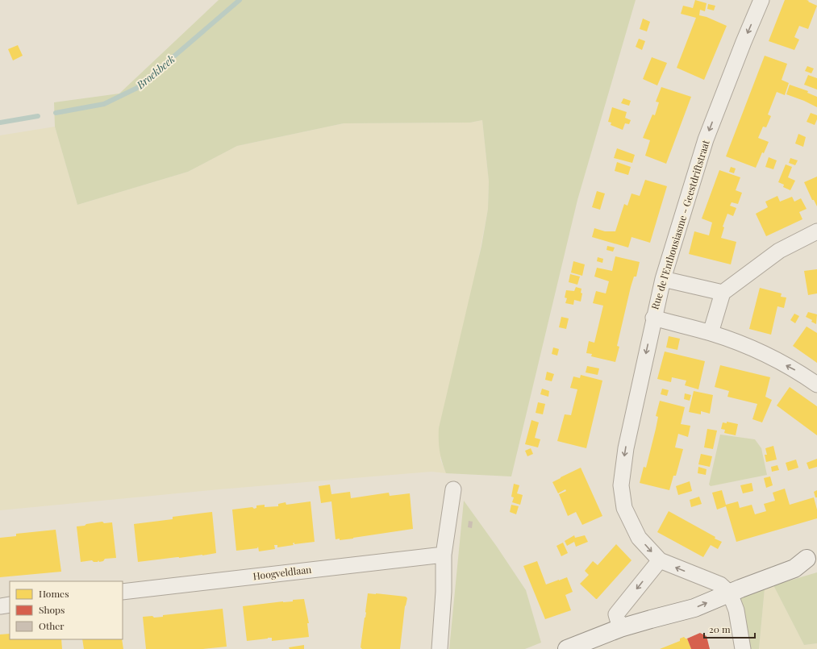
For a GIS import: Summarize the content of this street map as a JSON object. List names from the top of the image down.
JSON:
{
  "streets": {
    "street": ["Rue de l'Enthousiasme - Geestdriftstraat", "Hoogveldlaan"]
  },
  "one_way": ["Rue de l'Enthousiasme - Geestdriftstraat"],
  "water": ["Broekbeek"],
  "legend": ["Homes", "Shops", "Other"],
  "scale_bar": "20 m"
}
